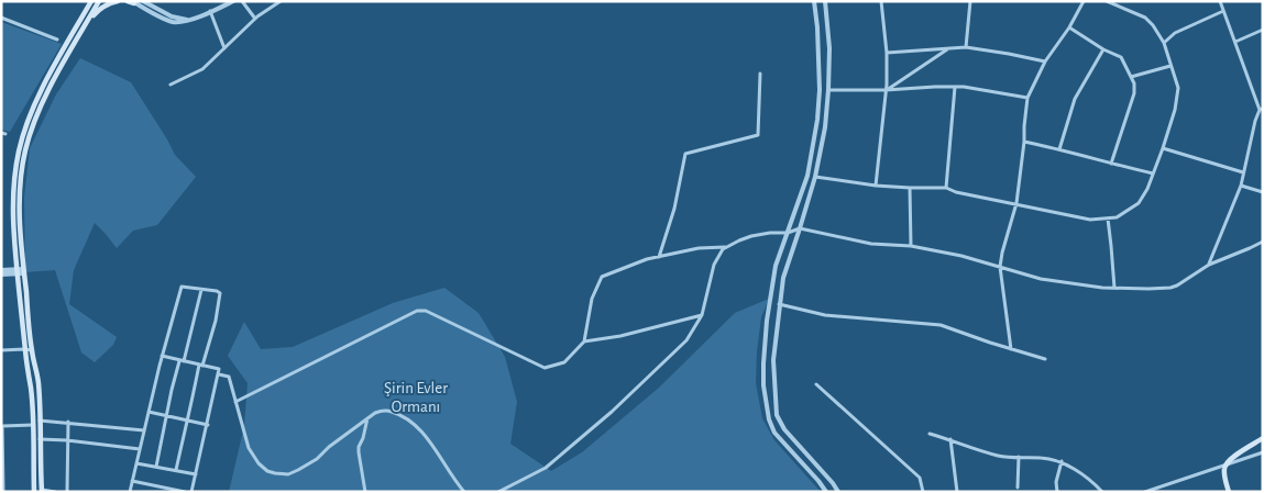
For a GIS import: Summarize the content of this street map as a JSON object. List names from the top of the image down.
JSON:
{
  "parks": ["Şirin Evler Ormanı"]
}
